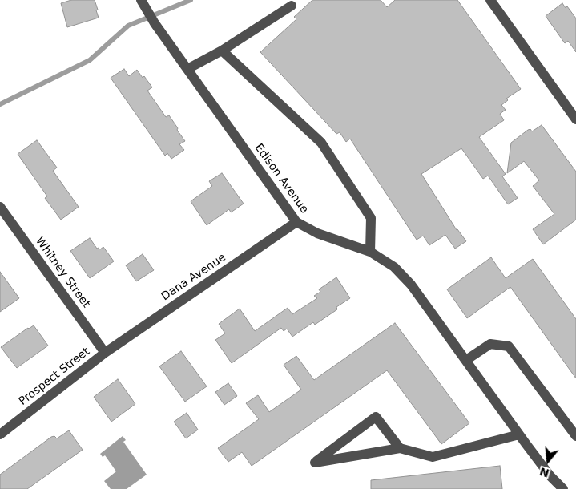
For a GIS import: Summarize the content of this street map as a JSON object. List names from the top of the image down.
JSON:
{
  "streets": {
    "street": [
      "Edison Avenue",
      "Whitney Street",
      "Dana Avenue",
      "Prospect Street"
    ]
  },
  "crossings": [
    ["Edison Avenue", "Dana Avenue"],
    ["Whitney Street", "Dana Avenue"],
    ["Whitney Street", "Prospect Street"],
    ["Dana Avenue", "Prospect Street"]
  ],
  "north": "bottom"
}
